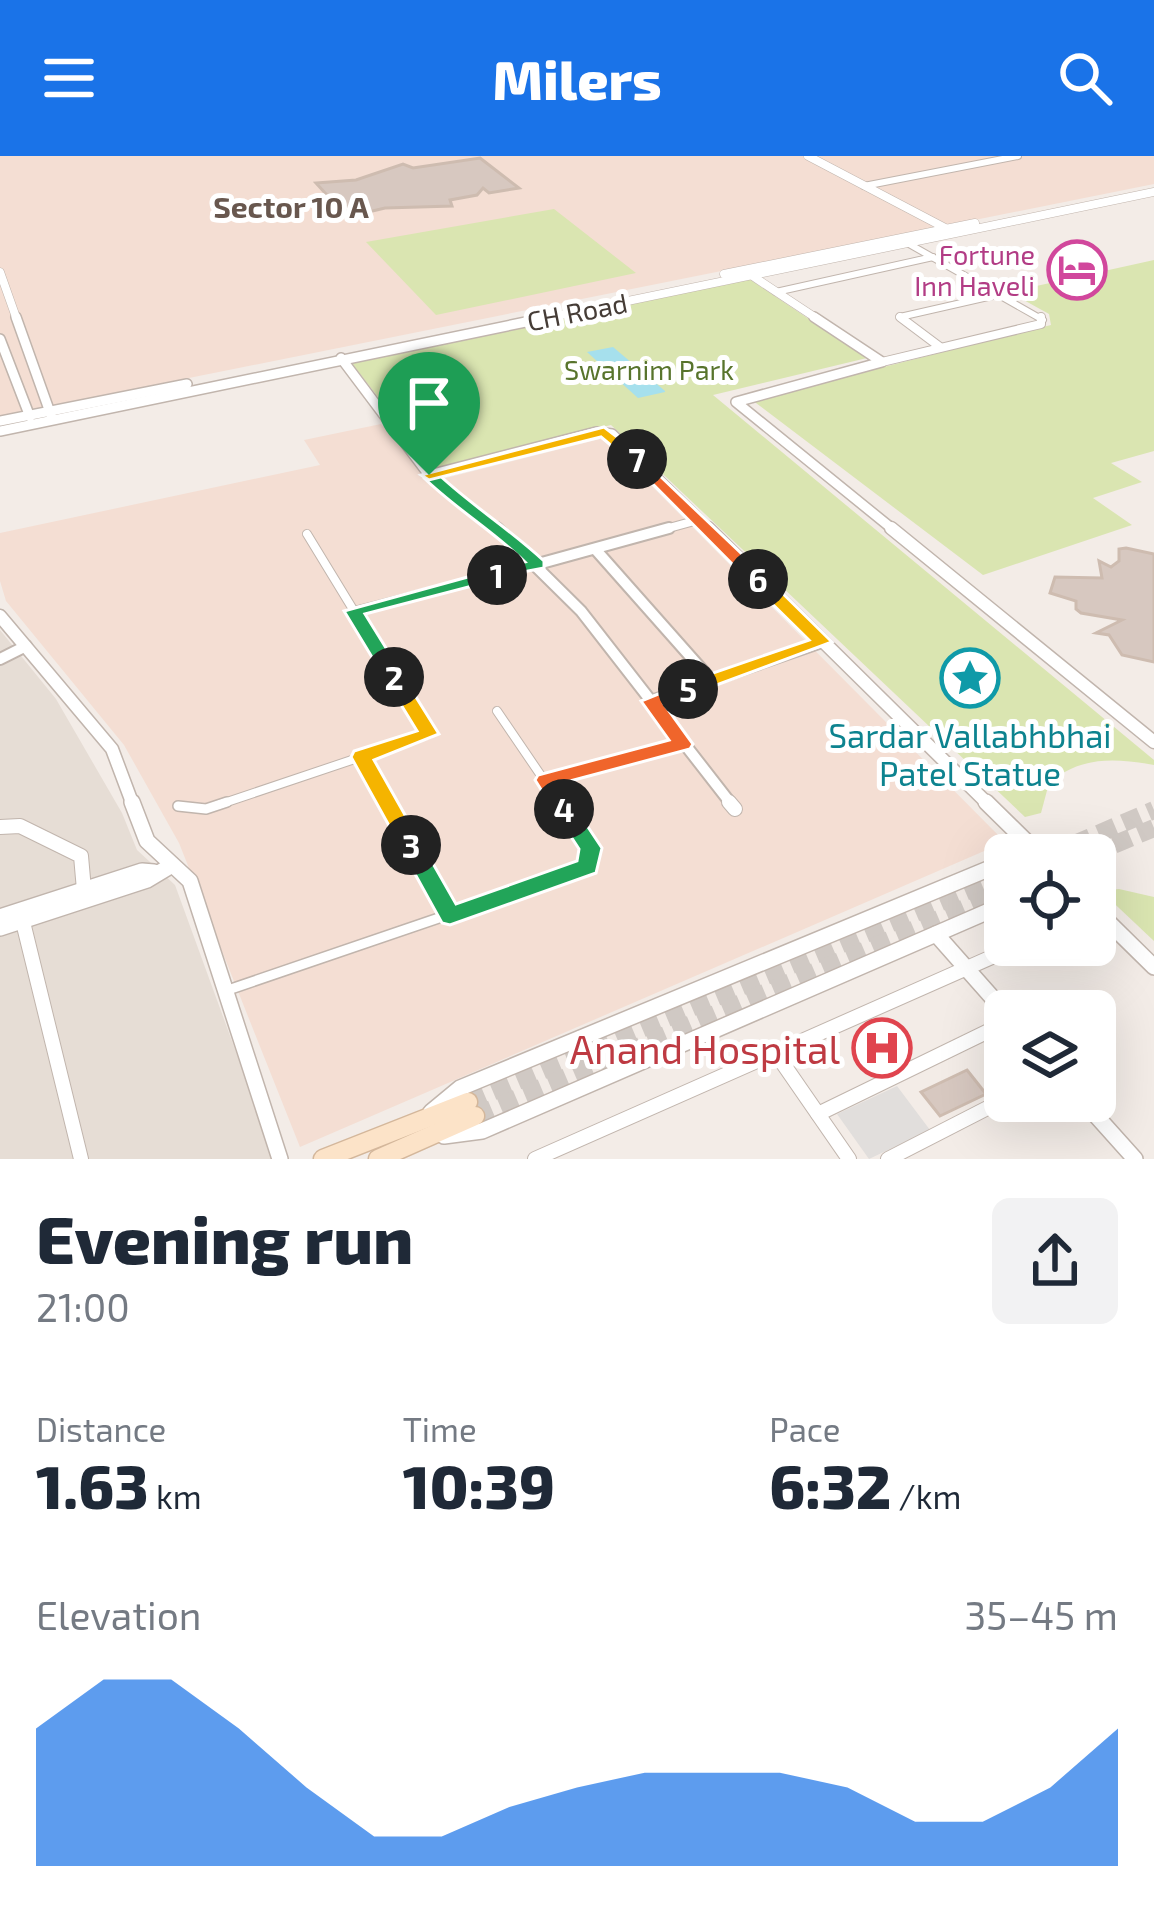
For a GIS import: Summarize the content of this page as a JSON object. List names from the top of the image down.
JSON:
{
  "streets": {
    "street": ["CH Road"]
  },
  "districts": ["Sector 10 A"],
  "parks": ["Swarnim Park"],
  "places": {
    "hotel": ["Fortune Inn Haveli"],
    "place": ["Sardar Vallabhbhai Patel Statue"],
    "hospital": ["Anand Hospital"]
  },
  "page": {
    "header": "Milers",
    "pins": [
      "7",
      "1",
      "6",
      "2",
      "5",
      "4",
      "3"
    ],
    "heading": ["Evening run", "21:00"],
    "stats": [
      ["Distance", "1.63 km"],
      ["Time", "10:39"],
      ["Pace", "6:32 /km"]
    ],
    "chart": ["Elevation", "35–45 m"]
  }
}
